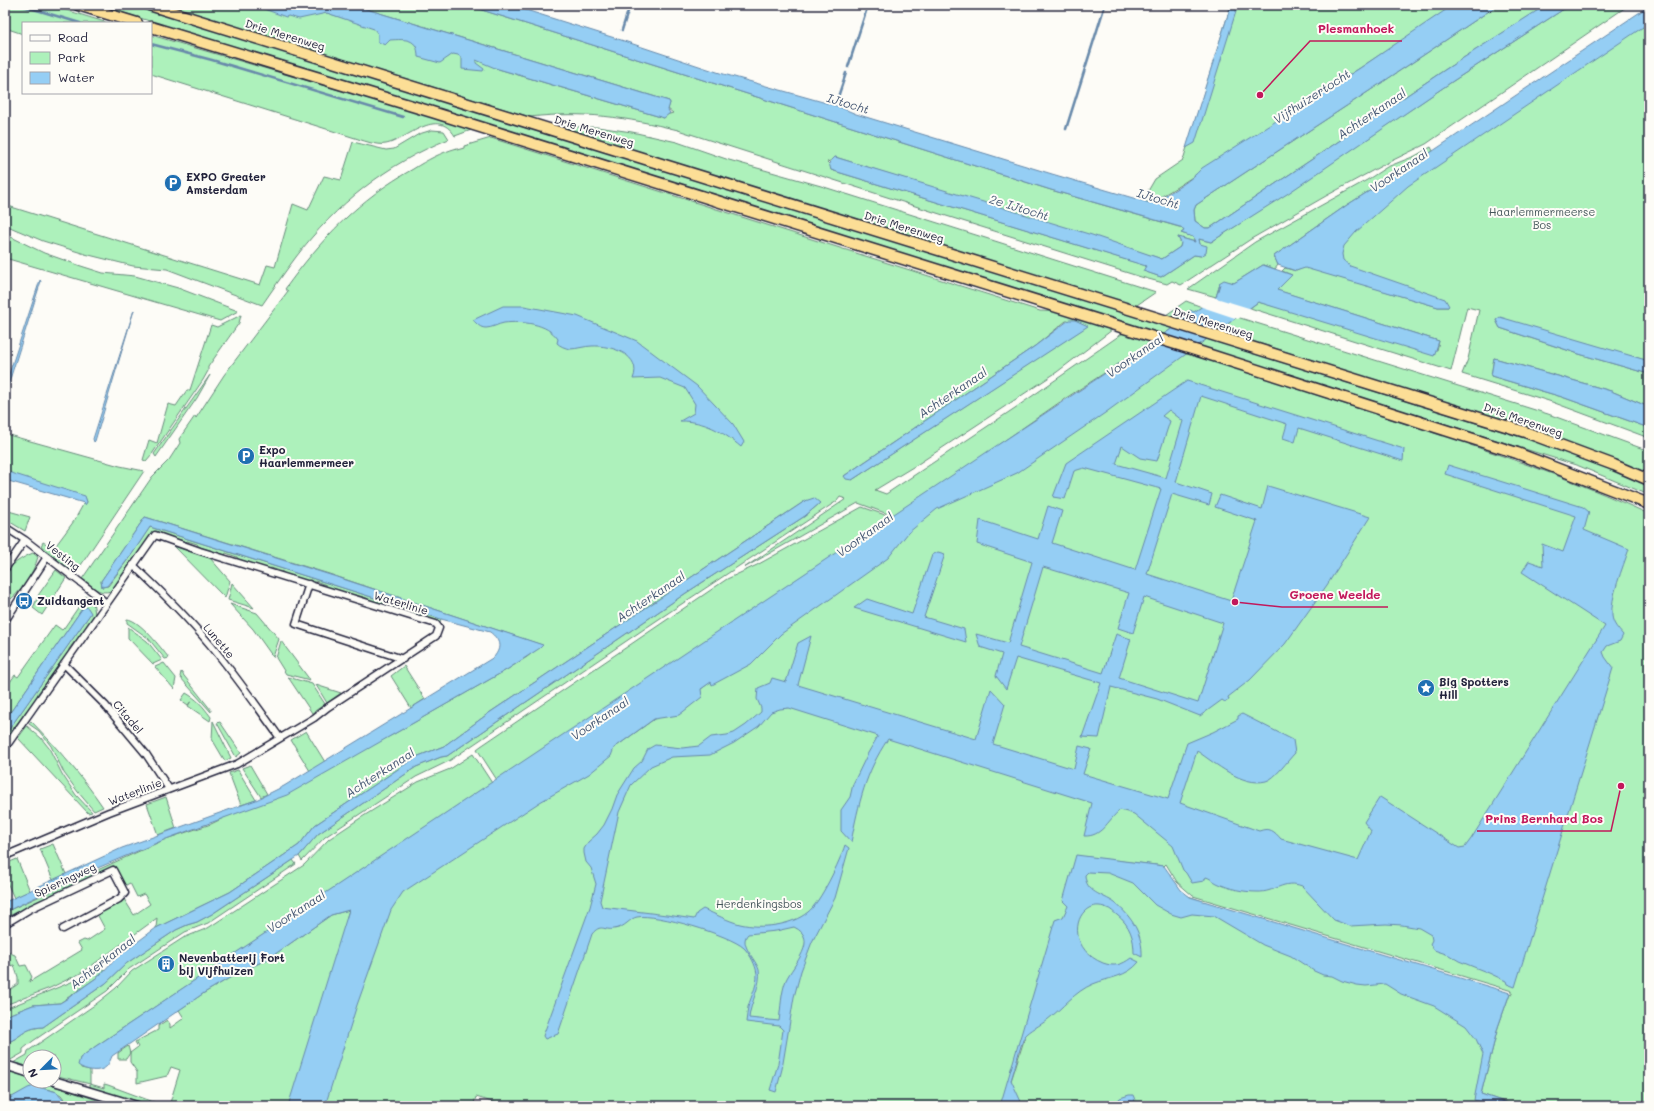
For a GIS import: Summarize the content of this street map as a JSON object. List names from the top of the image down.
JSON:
{
  "streets": {
    "highway": ["Drie Merenweg"],
    "street": [
      "Vesting",
      "Waterlinie",
      "Lunette",
      "Citadel",
      "Spieringweg"
    ]
  },
  "crossings": [
    ["Vesting", "Waterlinie"],
    ["Waterlinie", "Lunette"],
    ["Waterlinie", "Citadel"]
  ],
  "water": [
    "Vijfhuizertocht",
    "IJtocht",
    "Achterkanaal",
    "Voorkanaal",
    "2e IJtocht"
  ],
  "parks": ["Haarlemmermeerse Bos", "Herdenkingsbos"],
  "places": {
    "other": ["Plesmanhoek", "Groene Weelde", "Prins Bernhard Bos"],
    "parking": ["EXPO Greater Amsterdam", "Expo Haarlemmermeer"],
    "bus stop": ["Zuidtangent"],
    "place": ["Big Spotters Hill"],
    "building": ["Nevenbatterij Fort bij Vijfhuizen"]
  },
  "legend": ["Road", "Park", "Water"],
  "north": "bottom left"
}
